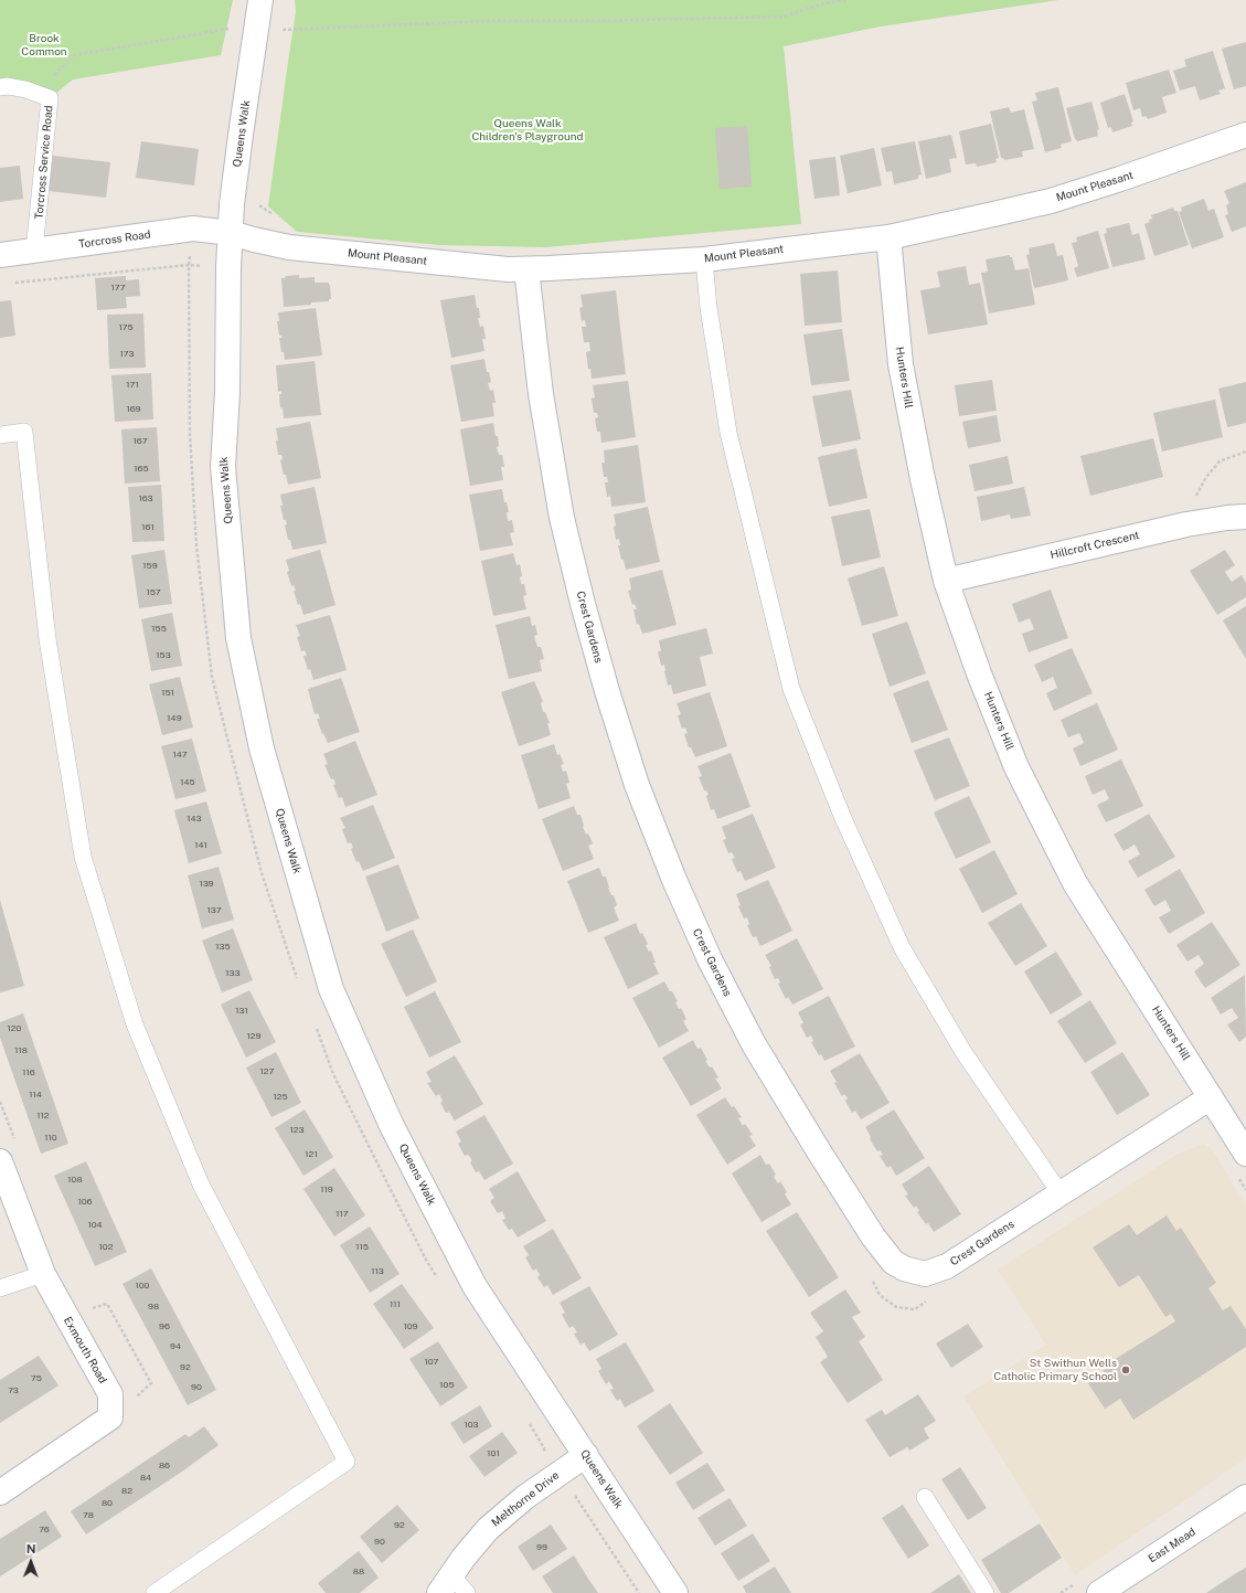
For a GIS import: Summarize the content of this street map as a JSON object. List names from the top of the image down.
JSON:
{
  "streets": {
    "street": [
      "Queens Walk",
      "Mount Pleasant",
      "Torcross Road",
      "Hunters Hill",
      "Hillcroft Crescent",
      "Crest Gardens",
      "Exmouth Road",
      "Melthorne Drive",
      "East Mead"
    ],
    "lane": ["Torcross Service Road"]
  },
  "crossings": [
    ["Queens Walk", "Mount Pleasant"],
    ["Queens Walk", "Torcross Road"],
    ["Queens Walk", "Melthorne Drive"],
    ["Torcross Service Road", "Torcross Road"],
    ["Mount Pleasant", "Torcross Road"],
    ["Mount Pleasant", "Hunters Hill"],
    ["Mount Pleasant", "Crest Gardens"],
    ["Hunters Hill", "Hillcroft Crescent"],
    ["Hunters Hill", "Crest Gardens"]
  ],
  "parks": ["Brook Common", "Queens Walk Children's Playground"],
  "places": ["St Swithun Wells Catholic Primary School"],
  "house_numbers": [
    "177",
    "175",
    "173",
    "171",
    "169",
    "167",
    "165",
    "163",
    "161",
    "159",
    "157",
    "155",
    "153",
    "151",
    "149",
    "147",
    "145",
    "143",
    "141",
    "139",
    "137",
    "135",
    "133",
    "131",
    "120",
    "129",
    "118",
    "127",
    "116",
    "114",
    "125",
    "112",
    "123",
    "110",
    "121",
    "108",
    "119",
    "106",
    "117",
    "104",
    "102",
    "115",
    "113",
    "100",
    "111",
    "98",
    "96",
    "109",
    "94",
    "107",
    "92",
    "75",
    "105",
    "90",
    "73",
    "103",
    "101",
    "86",
    "84",
    "82",
    "80",
    "78",
    "92",
    "76",
    "90",
    "99",
    "88"
  ],
  "north": "top"
}
